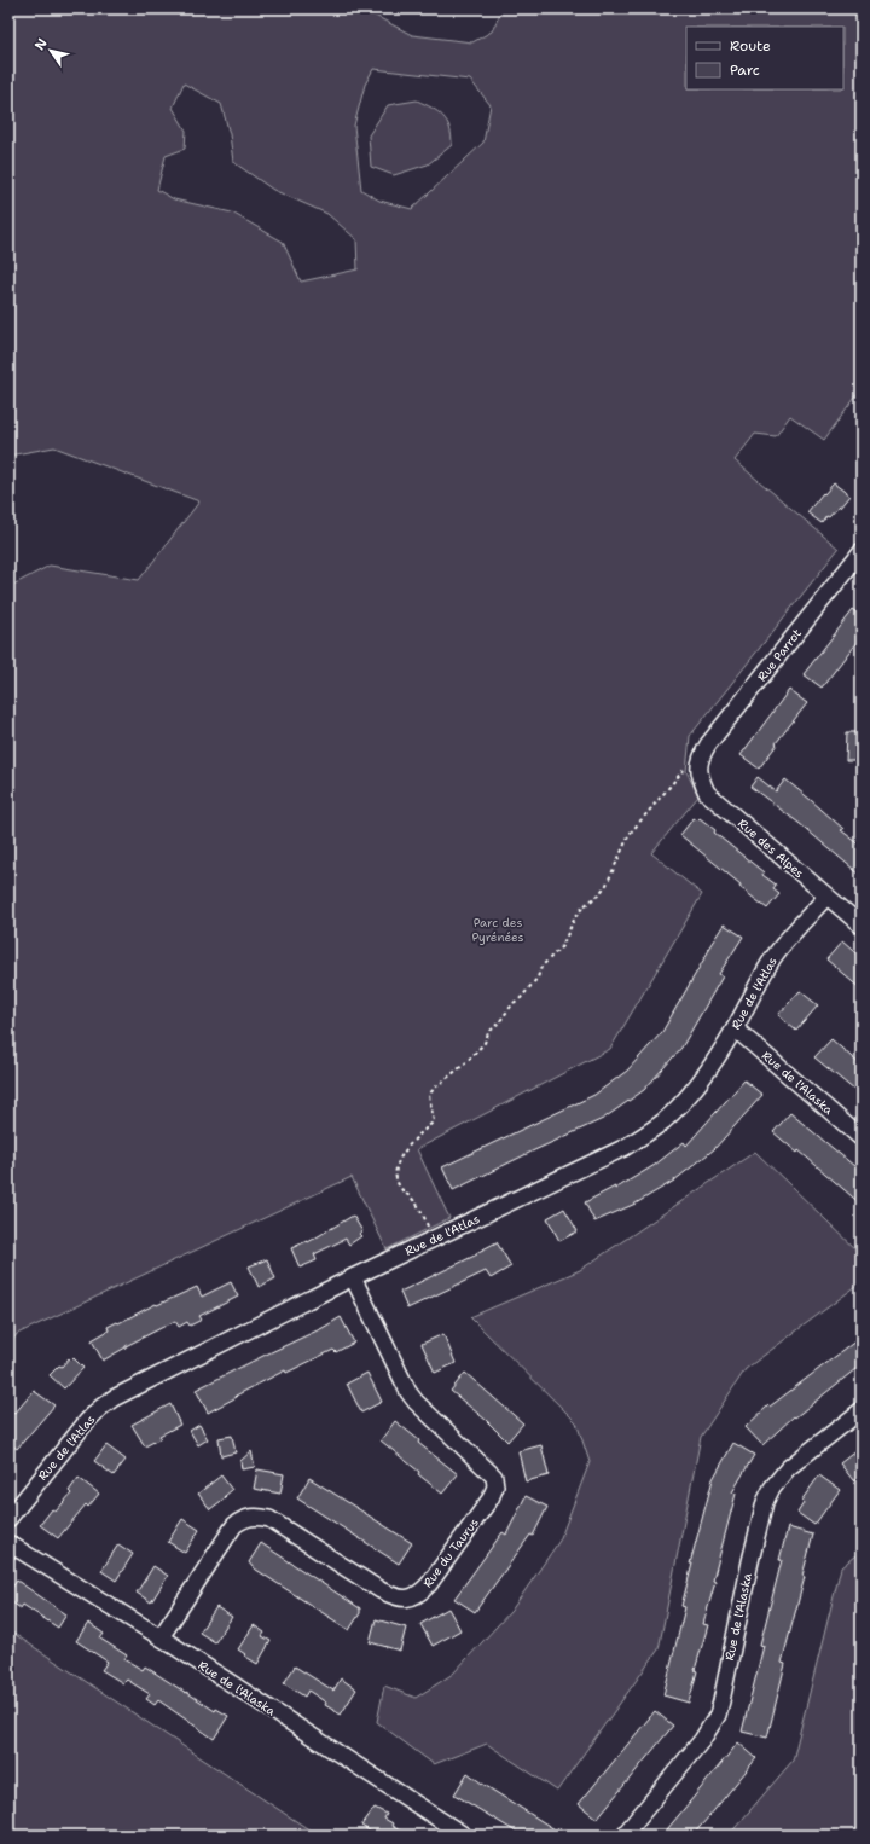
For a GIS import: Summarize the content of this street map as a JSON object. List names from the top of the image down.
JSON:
{
  "streets": {
    "street": [
      "Rue Parrot",
      "Rue des Alpes",
      "Rue de l'Atlas",
      "Rue de l'Alaska",
      "Rue du Taurus"
    ]
  },
  "crossings": [
    ["Rue Parrot", "Rue des Alpes"],
    ["Rue des Alpes", "Rue de l'Atlas"],
    ["Rue de l'Atlas", "Rue de l'Alaska"],
    ["Rue de l'Atlas", "Rue du Taurus"],
    ["Rue de l'Alaska", "Rue du Taurus"]
  ],
  "parks": ["Parc des Pyrénées"],
  "legend": ["Route", "Parc"],
  "north": "top left"
}
